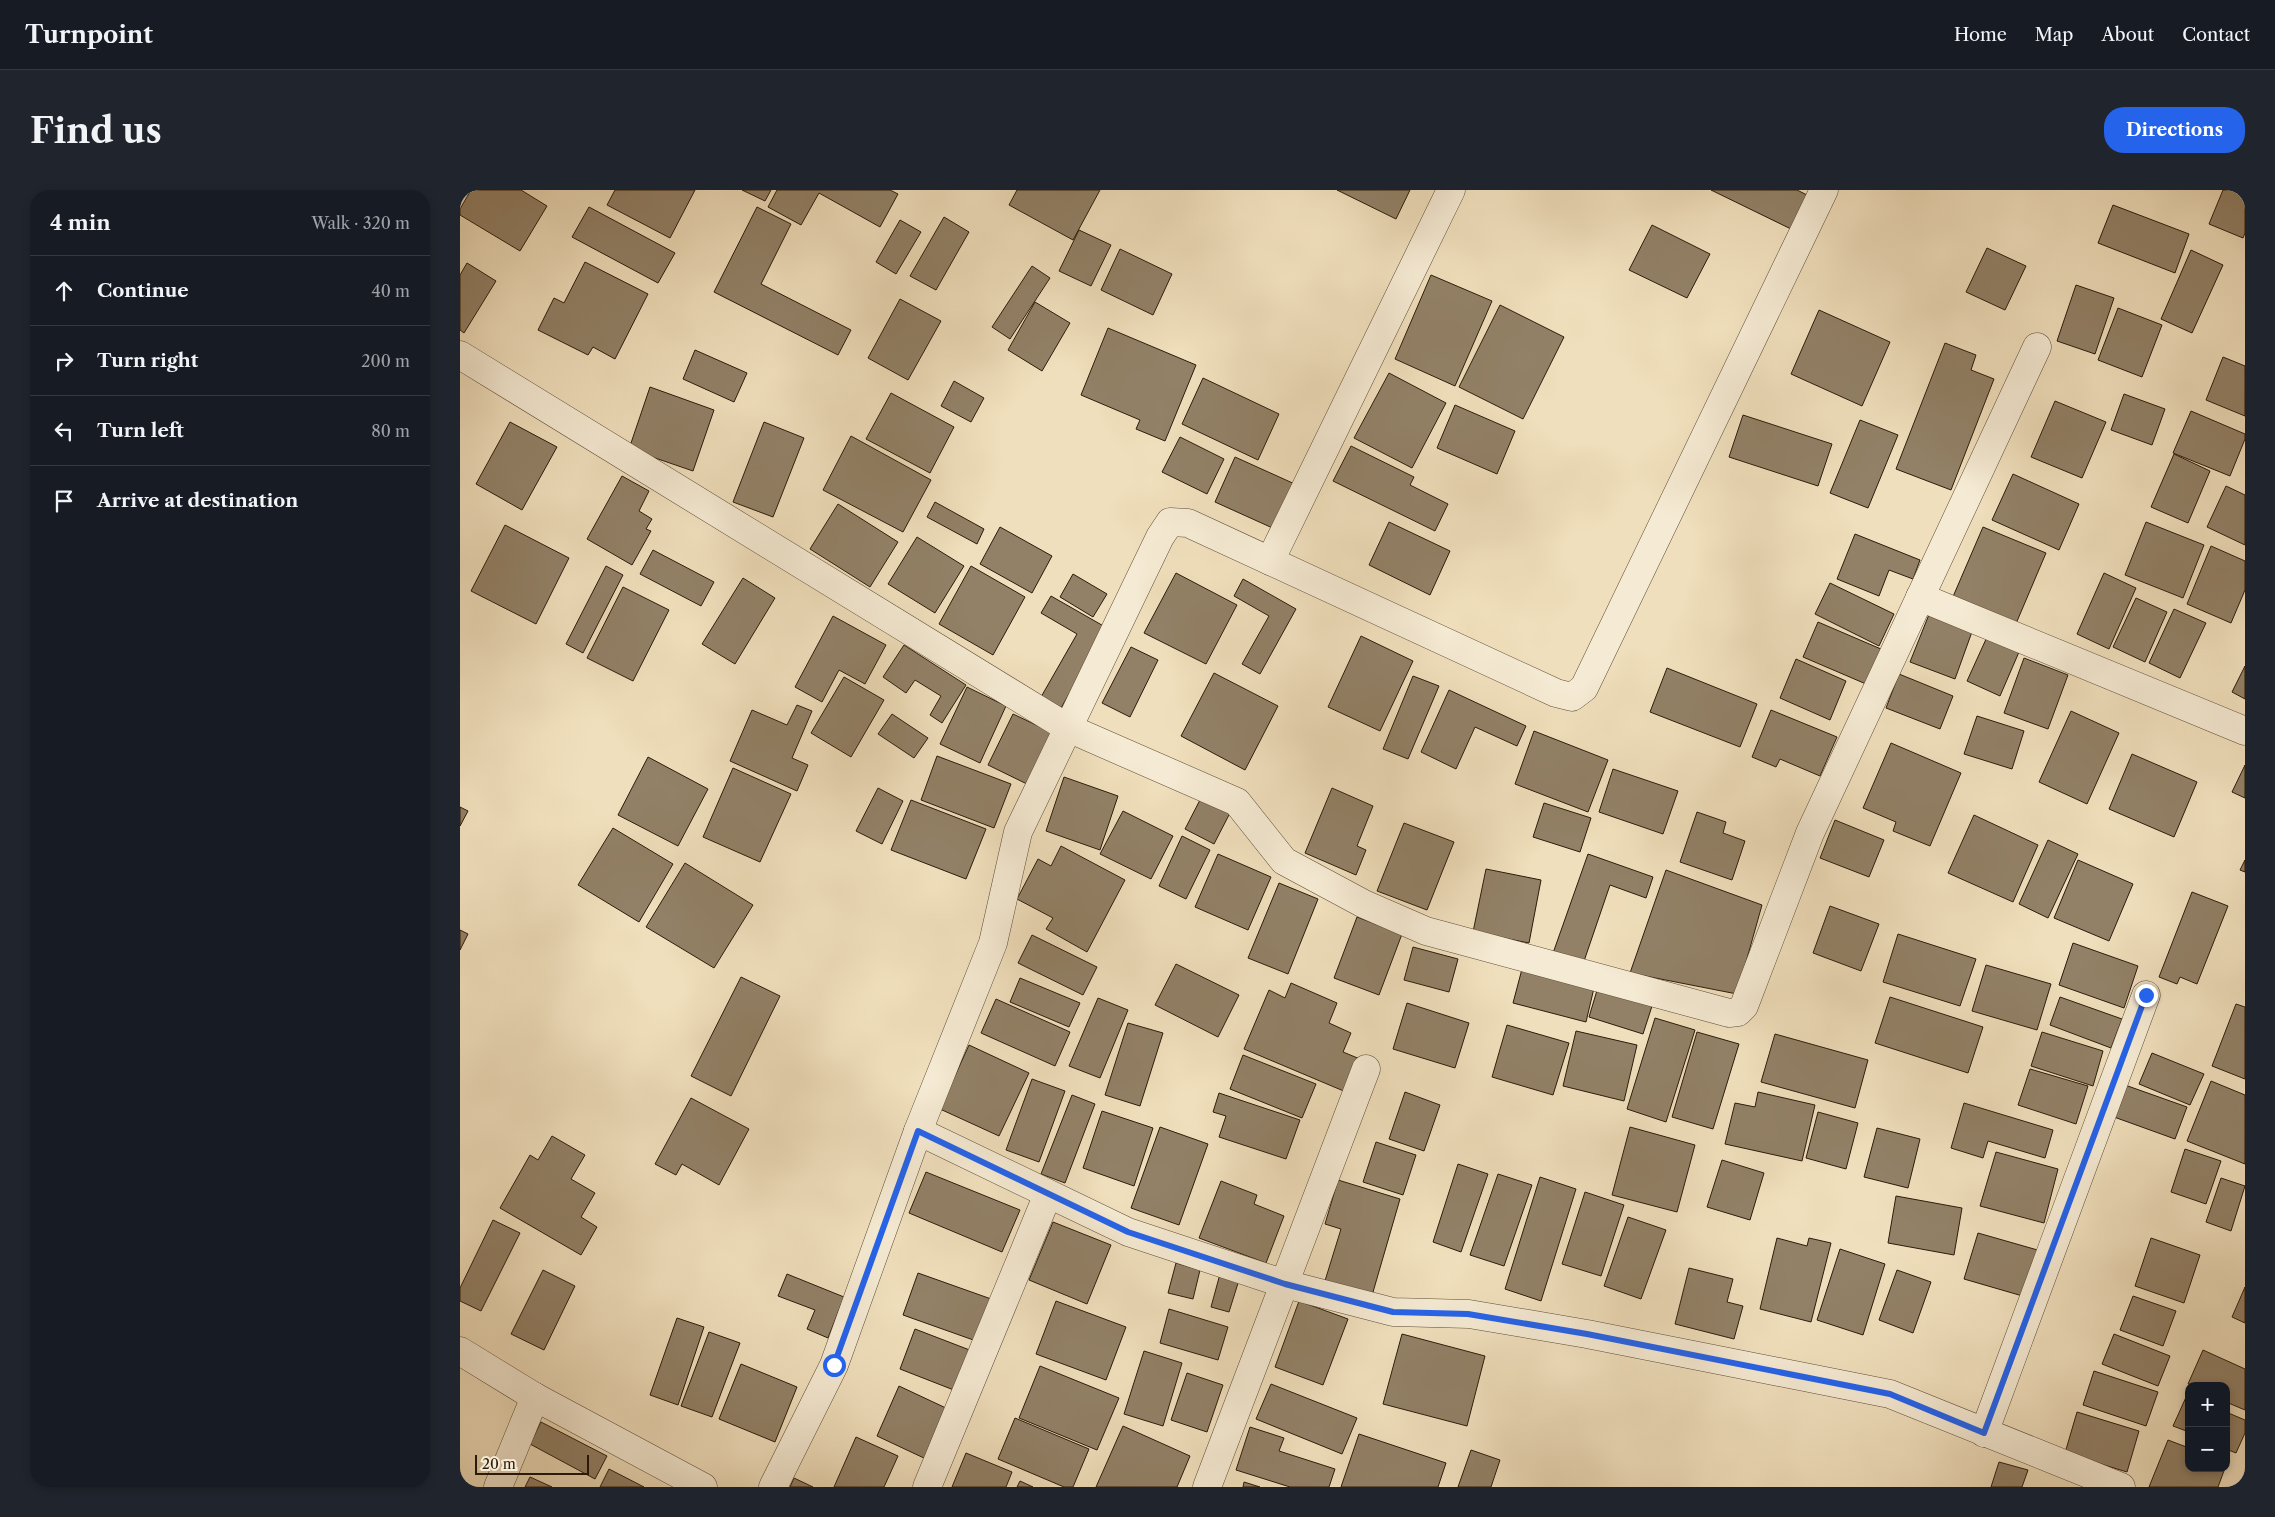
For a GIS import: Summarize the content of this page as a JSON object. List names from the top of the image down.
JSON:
{
  "scale_bar": "20 m",
  "page": {
    "header": "Turnpoint",
    "nav": [
      "Home",
      "Map",
      "About",
      "Contact"
    ],
    "buttons": "Directions",
    "title": "Find us",
    "heading": ["4 min", "Walk · 320 m"],
    "list": [
      ["Continue", "40 m"],
      ["Turn right", "200 m"],
      ["Turn left", "80 m"],
      "Arrive at destination"
    ],
    "map_buttons": ["+", "−"],
    "scale": "20 m"
  }
}
